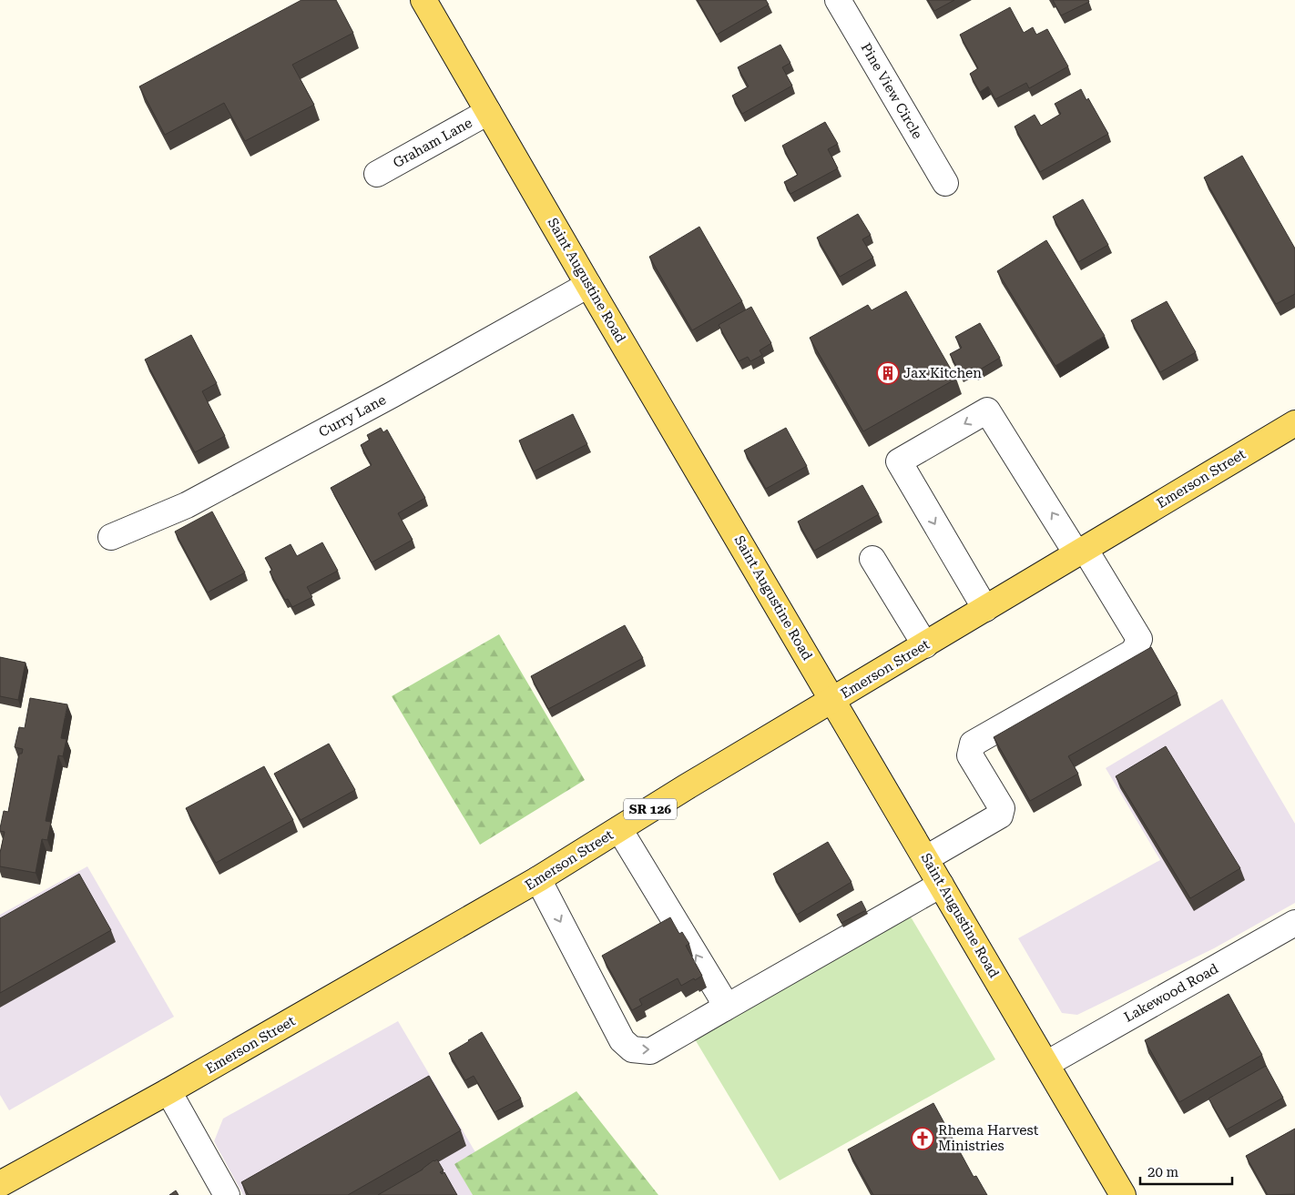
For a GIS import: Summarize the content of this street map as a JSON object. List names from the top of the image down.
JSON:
{
  "streets": {
    "main road": ["Saint Augustine Road", "Emerson Street", "SR 126"],
    "street": [
      "Pine View Circle",
      "Graham Lane",
      "Curry Lane",
      "Lakewood Road"
    ]
  },
  "crossings": [
    ["Graham Lane", "Saint Augustine Road"],
    ["Saint Augustine Road", "Curry Lane"],
    ["Saint Augustine Road", "Emerson Street"],
    ["Saint Augustine Road", "Lakewood Road"]
  ],
  "places": {
    "building": ["Jax Kitchen"],
    "church": ["Rhema Harvest Ministries"]
  },
  "scale_bar": "20 m"
}
